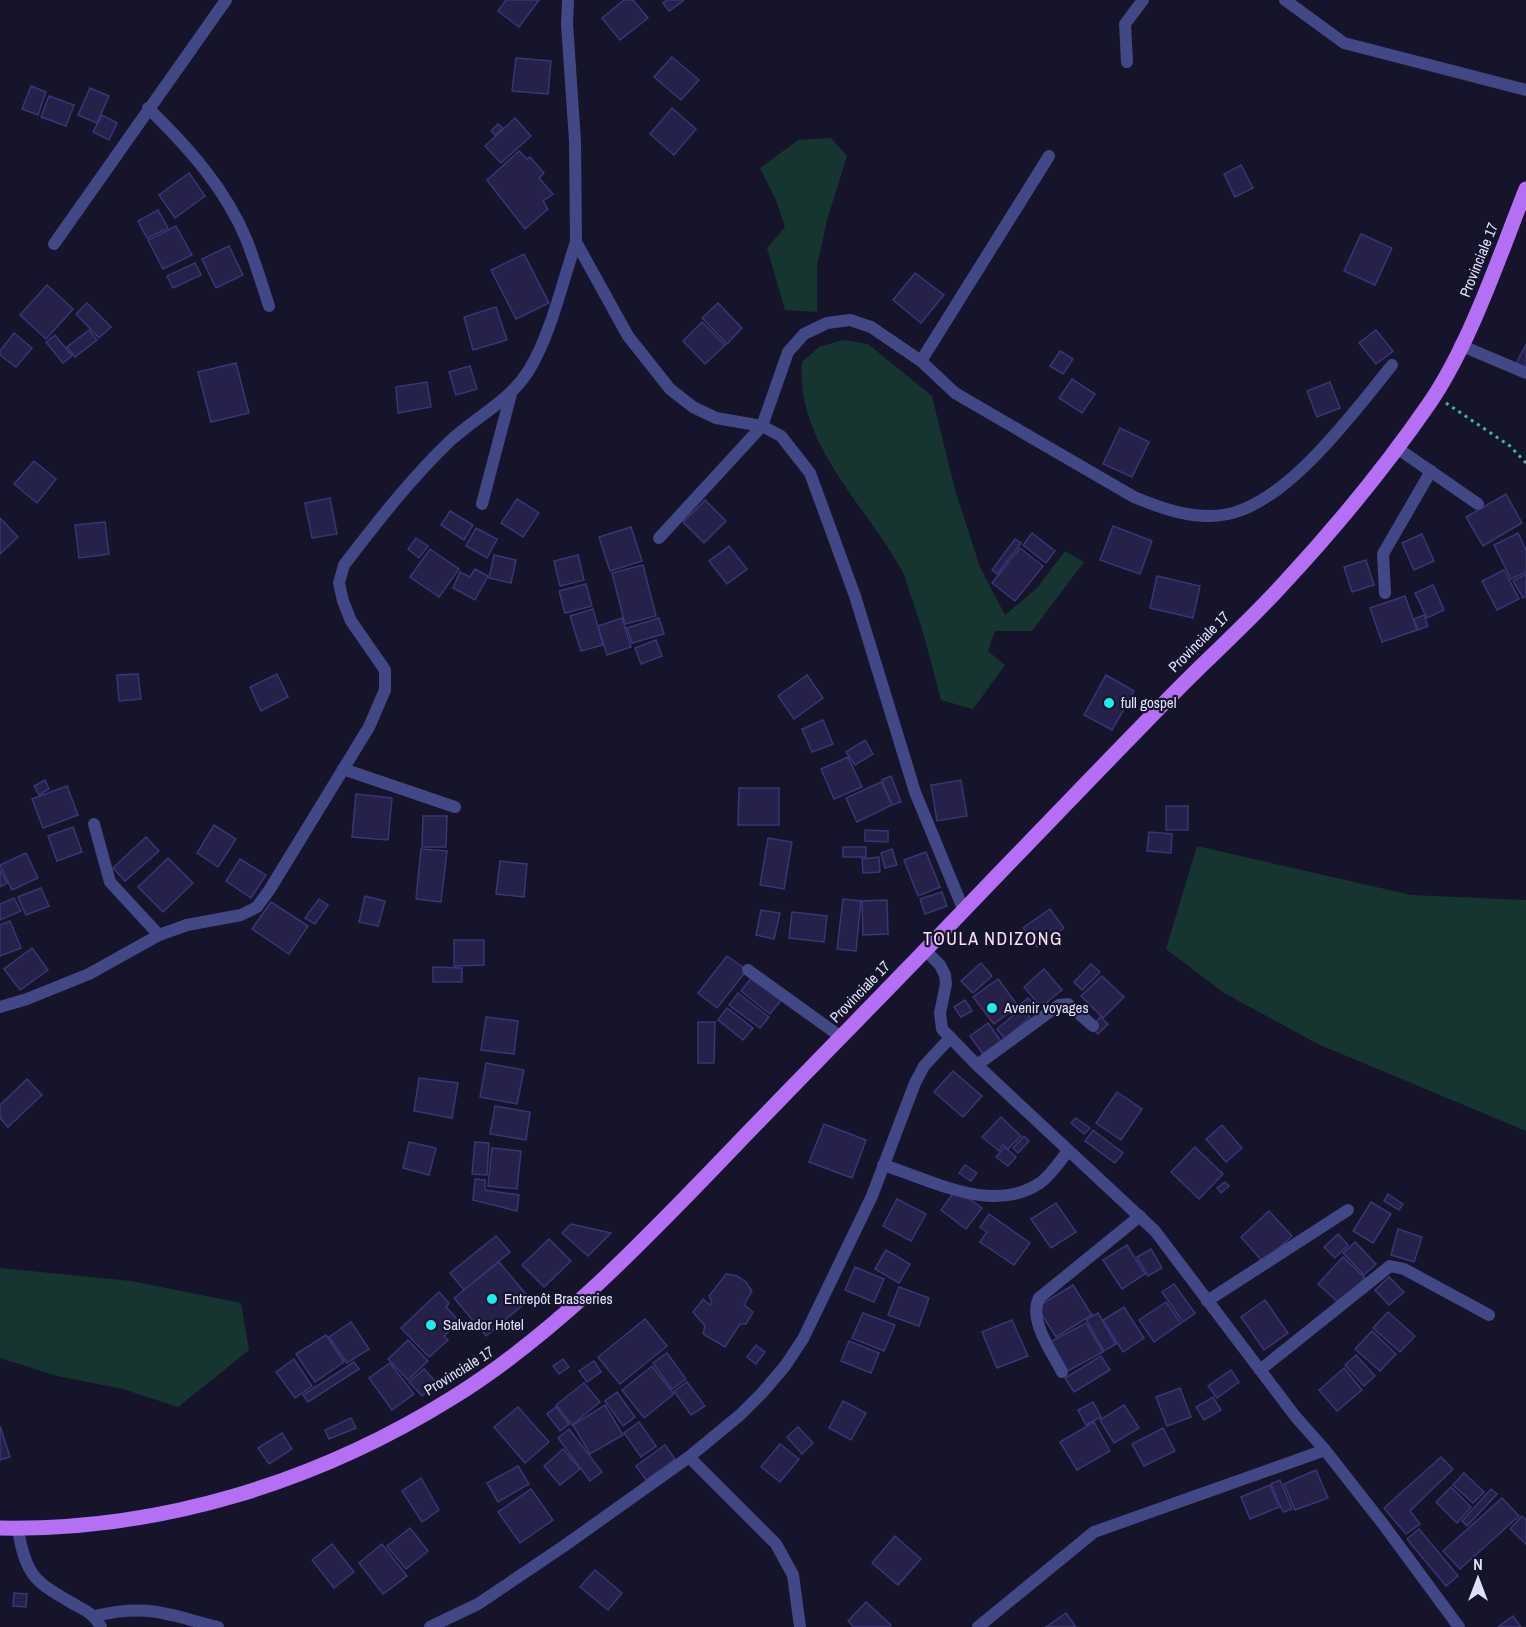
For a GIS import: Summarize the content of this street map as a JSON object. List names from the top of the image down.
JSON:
{
  "streets": {
    "main road": ["Provinciale 17"]
  },
  "districts": ["TOULA NDIZONG"],
  "places": [
    "full gospel",
    "Avenir voyages",
    "Entrepôt Brasseries",
    "Salvador Hotel"
  ],
  "north": "top"
}
